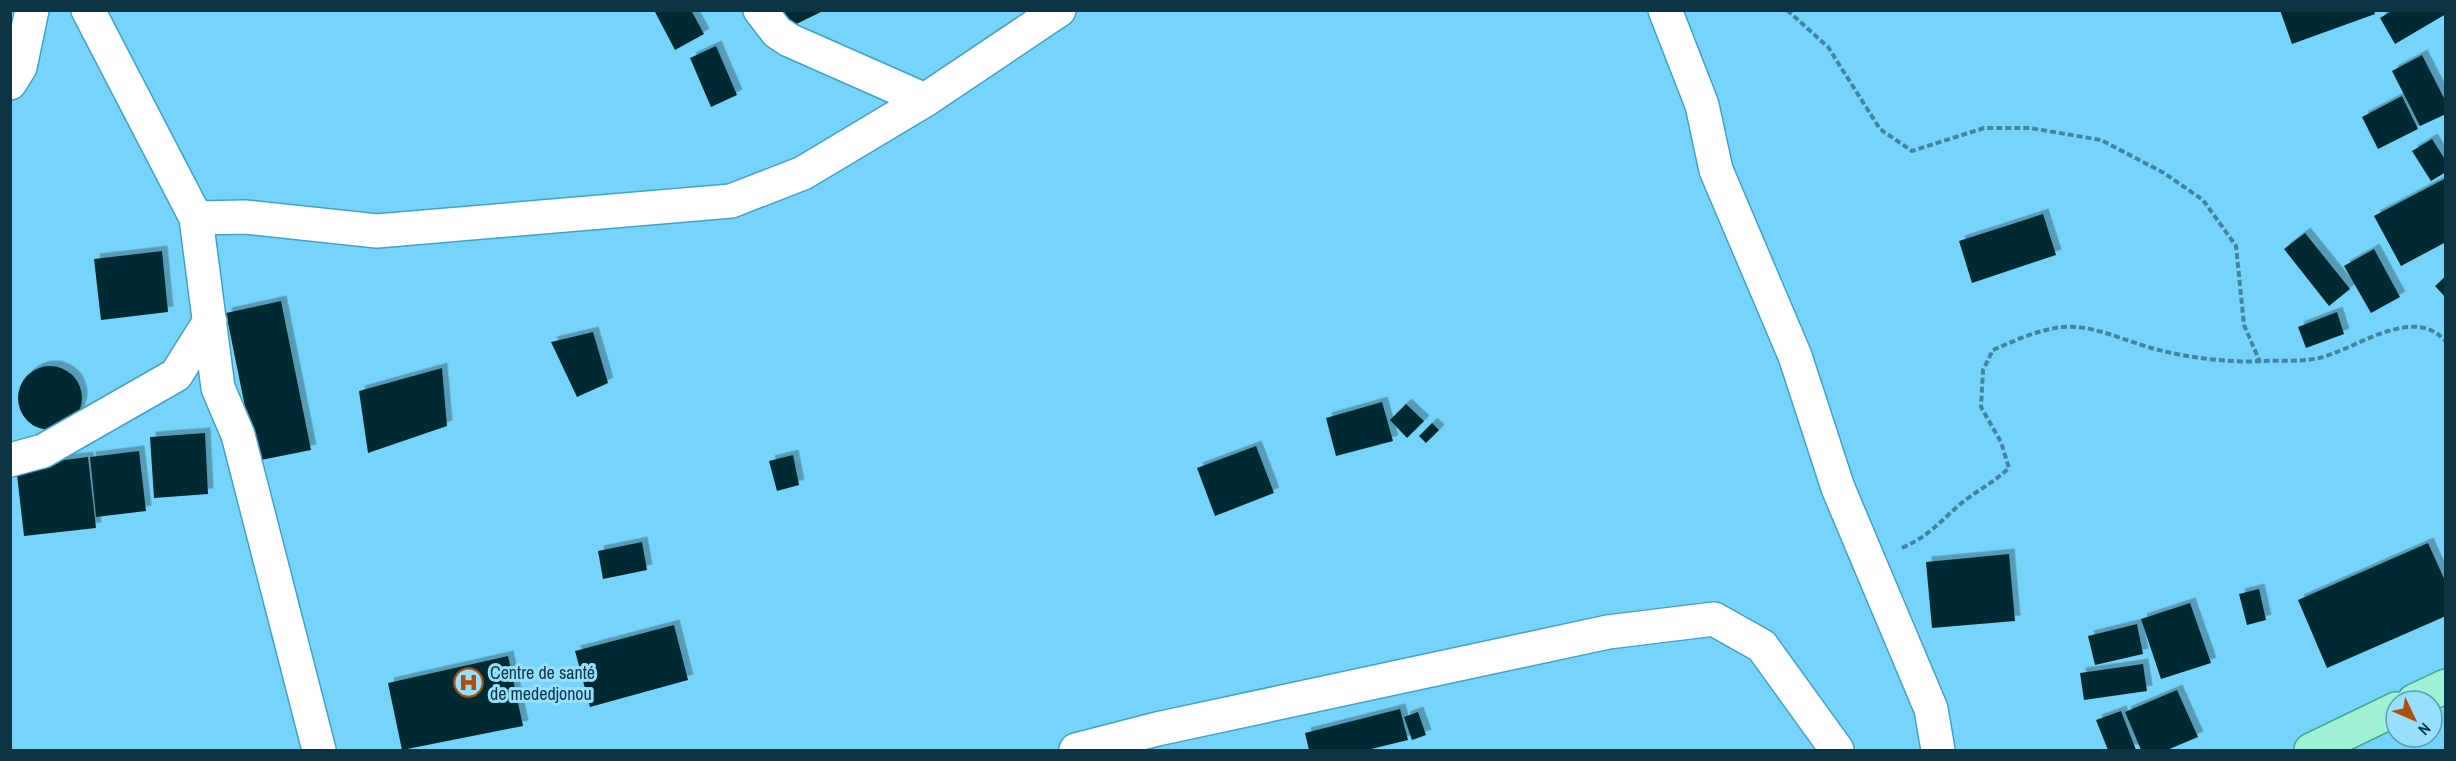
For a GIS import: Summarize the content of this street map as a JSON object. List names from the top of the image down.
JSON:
{
  "places": {
    "hospital": ["Centre de santé de mededjonou"]
  },
  "north": "bottom right"
}
